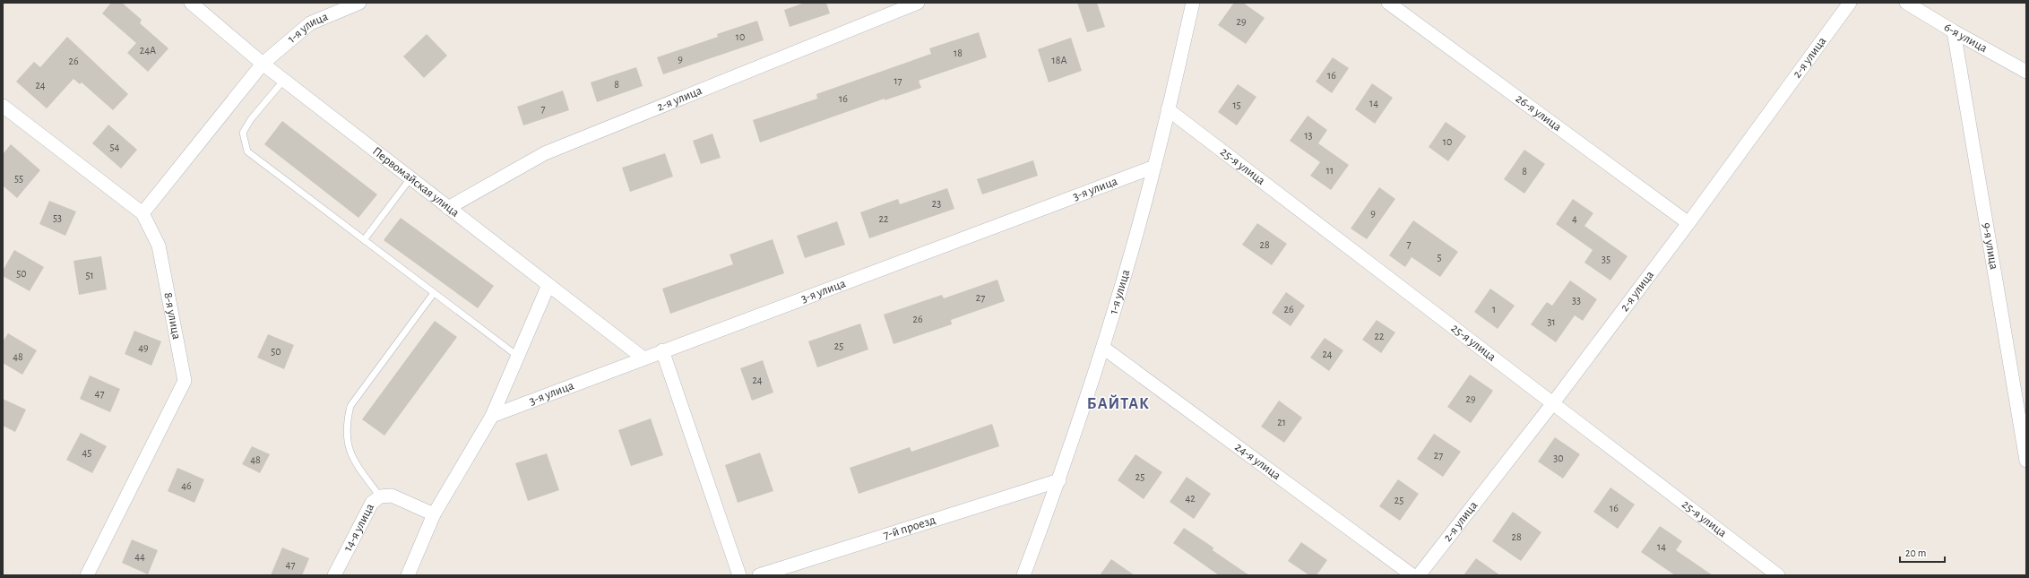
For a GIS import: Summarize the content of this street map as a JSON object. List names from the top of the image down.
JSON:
{
  "streets": {
    "street": [
      "1-я улица",
      "6-я улица",
      "2-я улица",
      "26-я улица",
      "25-я улица",
      "Первомайская улица",
      "3-я улица",
      "9-я улица",
      "8-я улица",
      "24-я улица",
      "7-й проезд",
      "14-я улица"
    ]
  },
  "crossings": [
    ["1-я улица", "25-я улица"],
    ["1-я улица", "Первомайская улица"],
    ["1-я улица", "3-я улица"],
    ["1-я улица", "8-я улица"],
    ["1-я улица", "24-я улица"],
    ["1-я улица", "7-й проезд"],
    ["6-я улица", "9-я улица"],
    ["2-я улица", "26-я улица"],
    ["2-я улица", "25-я улица"],
    ["2-я улица", "Первомайская улица"],
    ["Первомайская улица", "3-я улица"]
  ],
  "districts": ["БАЙТАК"],
  "house_numbers": [
    "29",
    "10",
    "24А",
    "18",
    "9",
    "18А",
    "26",
    "16",
    "17",
    "8",
    "24",
    "16",
    "14",
    "15",
    "7",
    "13",
    "10",
    "54",
    "11",
    "8",
    "55",
    "23",
    "9",
    "53",
    "22",
    "4",
    "7",
    "28",
    "5",
    "35",
    "50",
    "51",
    "27",
    "33",
    "26",
    "1",
    "26",
    "31",
    "22",
    "25",
    "49",
    "50",
    "24",
    "48",
    "24",
    "47",
    "29",
    "21",
    "45",
    "27",
    "30",
    "48",
    "25",
    "46",
    "42",
    "25",
    "16",
    "28",
    "14",
    "44",
    "47"
  ],
  "scale_bar": "20 m"
}
